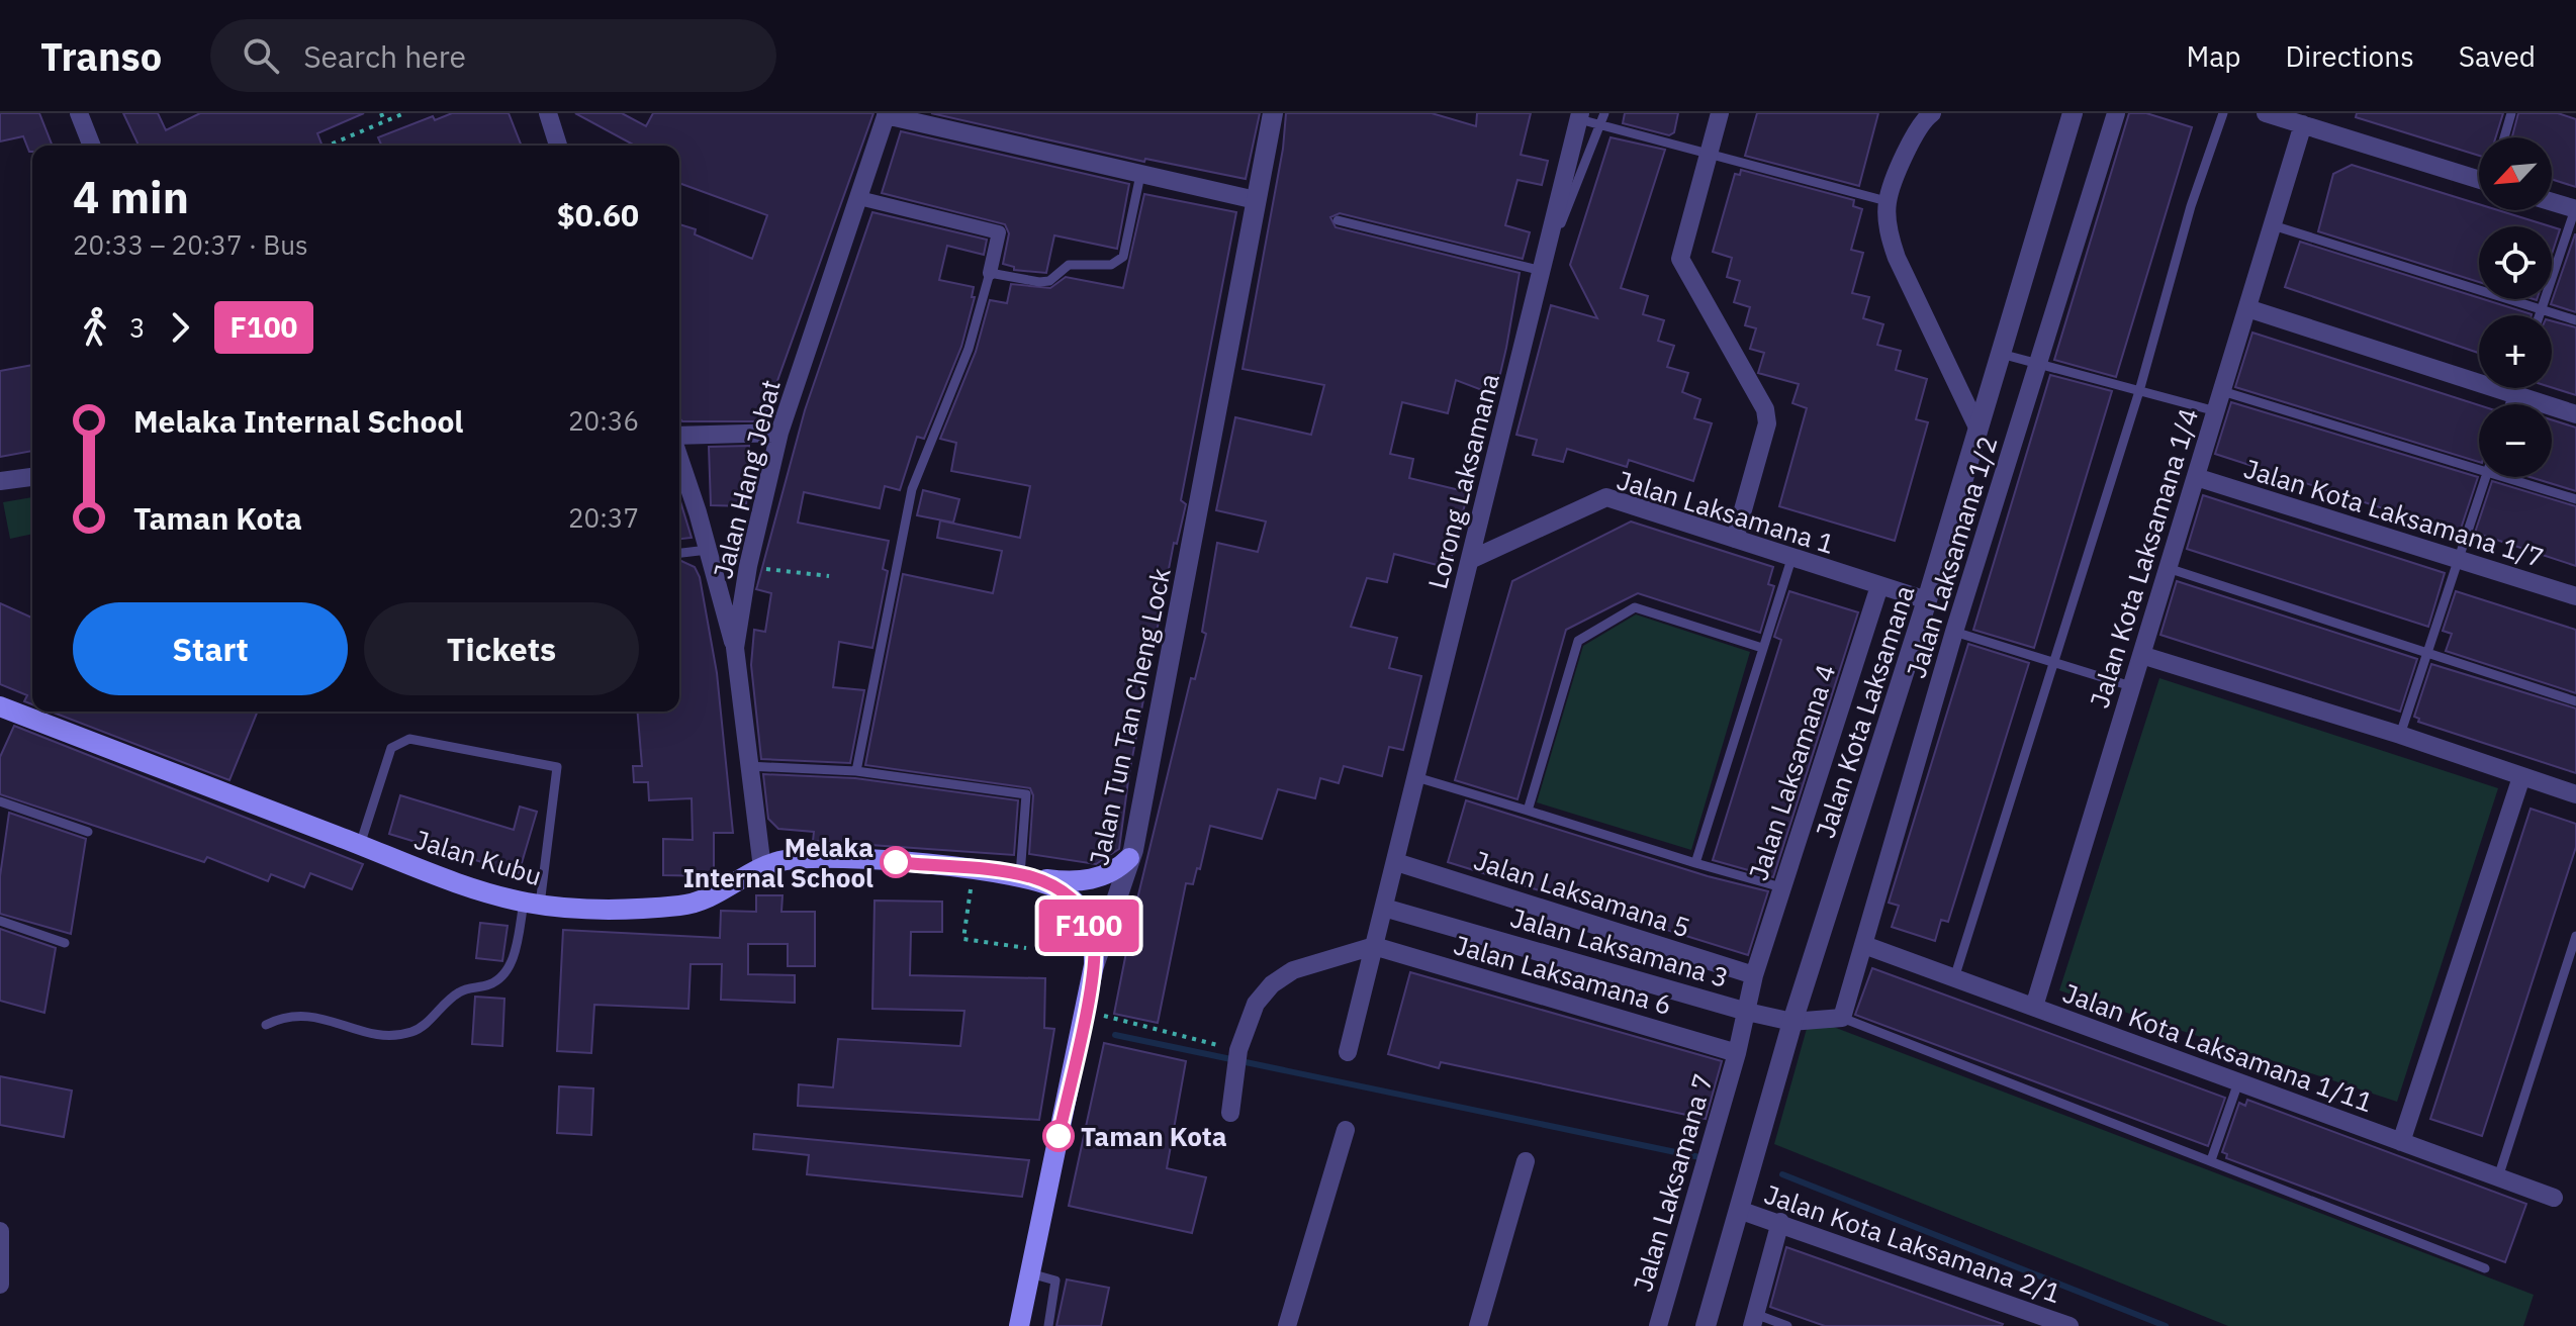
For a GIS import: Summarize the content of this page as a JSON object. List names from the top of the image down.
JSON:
{
  "streets": {
    "main road": ["Jalan Tun Tan Cheng Lock", "Jalan Kubu"],
    "street": [
      "Jalan Hang Jebat",
      "Lorong Laksamana",
      "Jalan Laksamana 1",
      "Jalan Kota Laksamana 1/7",
      "Jalan Laksamana 1/2",
      "Jalan Kota Laksamana 1/4",
      "Jalan Kota Laksamana",
      "Jalan Laksamana 4",
      "Jalan Laksamana 5",
      "Jalan Laksamana 3",
      "Jalan Laksamana 6",
      "Jalan Kota Laksamana 1/11",
      "Jalan Laksamana 7",
      "Jalan Kota Laksamana 2/1"
    ]
  },
  "crossings": [
    ["Jalan Hang Jebat", "Jalan Kubu"],
    ["Lorong Laksamana", "Jalan Laksamana 1"],
    ["Lorong Laksamana", "Jalan Laksamana 5"],
    ["Lorong Laksamana", "Jalan Laksamana 3"],
    ["Lorong Laksamana", "Jalan Laksamana 6"],
    ["Jalan Laksamana 1", "Jalan Kota Laksamana"],
    ["Jalan Laksamana 1", "Jalan Laksamana 4"],
    ["Jalan Kota Laksamana 1/7", "Jalan Kota Laksamana 1/4"],
    ["Jalan Laksamana 1/2", "Jalan Laksamana 3"],
    ["Jalan Laksamana 1/2", "Jalan Kota Laksamana 1/11"],
    ["Jalan Kota Laksamana 1/4", "Jalan Kota Laksamana 1/11"],
    ["Jalan Kota Laksamana", "Jalan Laksamana 3"],
    ["Jalan Kota Laksamana", "Jalan Kota Laksamana 2/1"],
    ["Jalan Tun Tan Cheng Lock", "Jalan Kubu"],
    ["Jalan Laksamana 4", "Jalan Laksamana 5"],
    ["Jalan Laksamana 4", "Jalan Laksamana 3"],
    ["Jalan Laksamana 4", "Jalan Laksamana 7"],
    ["Jalan Laksamana 3", "Jalan Laksamana 7"],
    ["Jalan Laksamana 6", "Jalan Laksamana 7"]
  ],
  "places": ["Melaka Internal School", "Taman Kota"],
  "lines": ["bus line F100"],
  "north": "bottom left",
  "page": {
    "header": "Transo",
    "search": "Search here",
    "nav": ["Map", "Directions", "Saved"],
    "on_map": "F100",
    "map_buttons": ["+", "−"],
    "heading": ["4 min", "20:33 – 20:37 · Bus", "$0.60"],
    "legs": ["3", "F100"],
    "list": [
      {
        "name": "Melaka Internal School",
        "value": "20:36"
      },
      {
        "name": "Taman Kota",
        "value": "20:37"
      }
    ],
    "buttons": ["Start", "Tickets"]
  }
}
